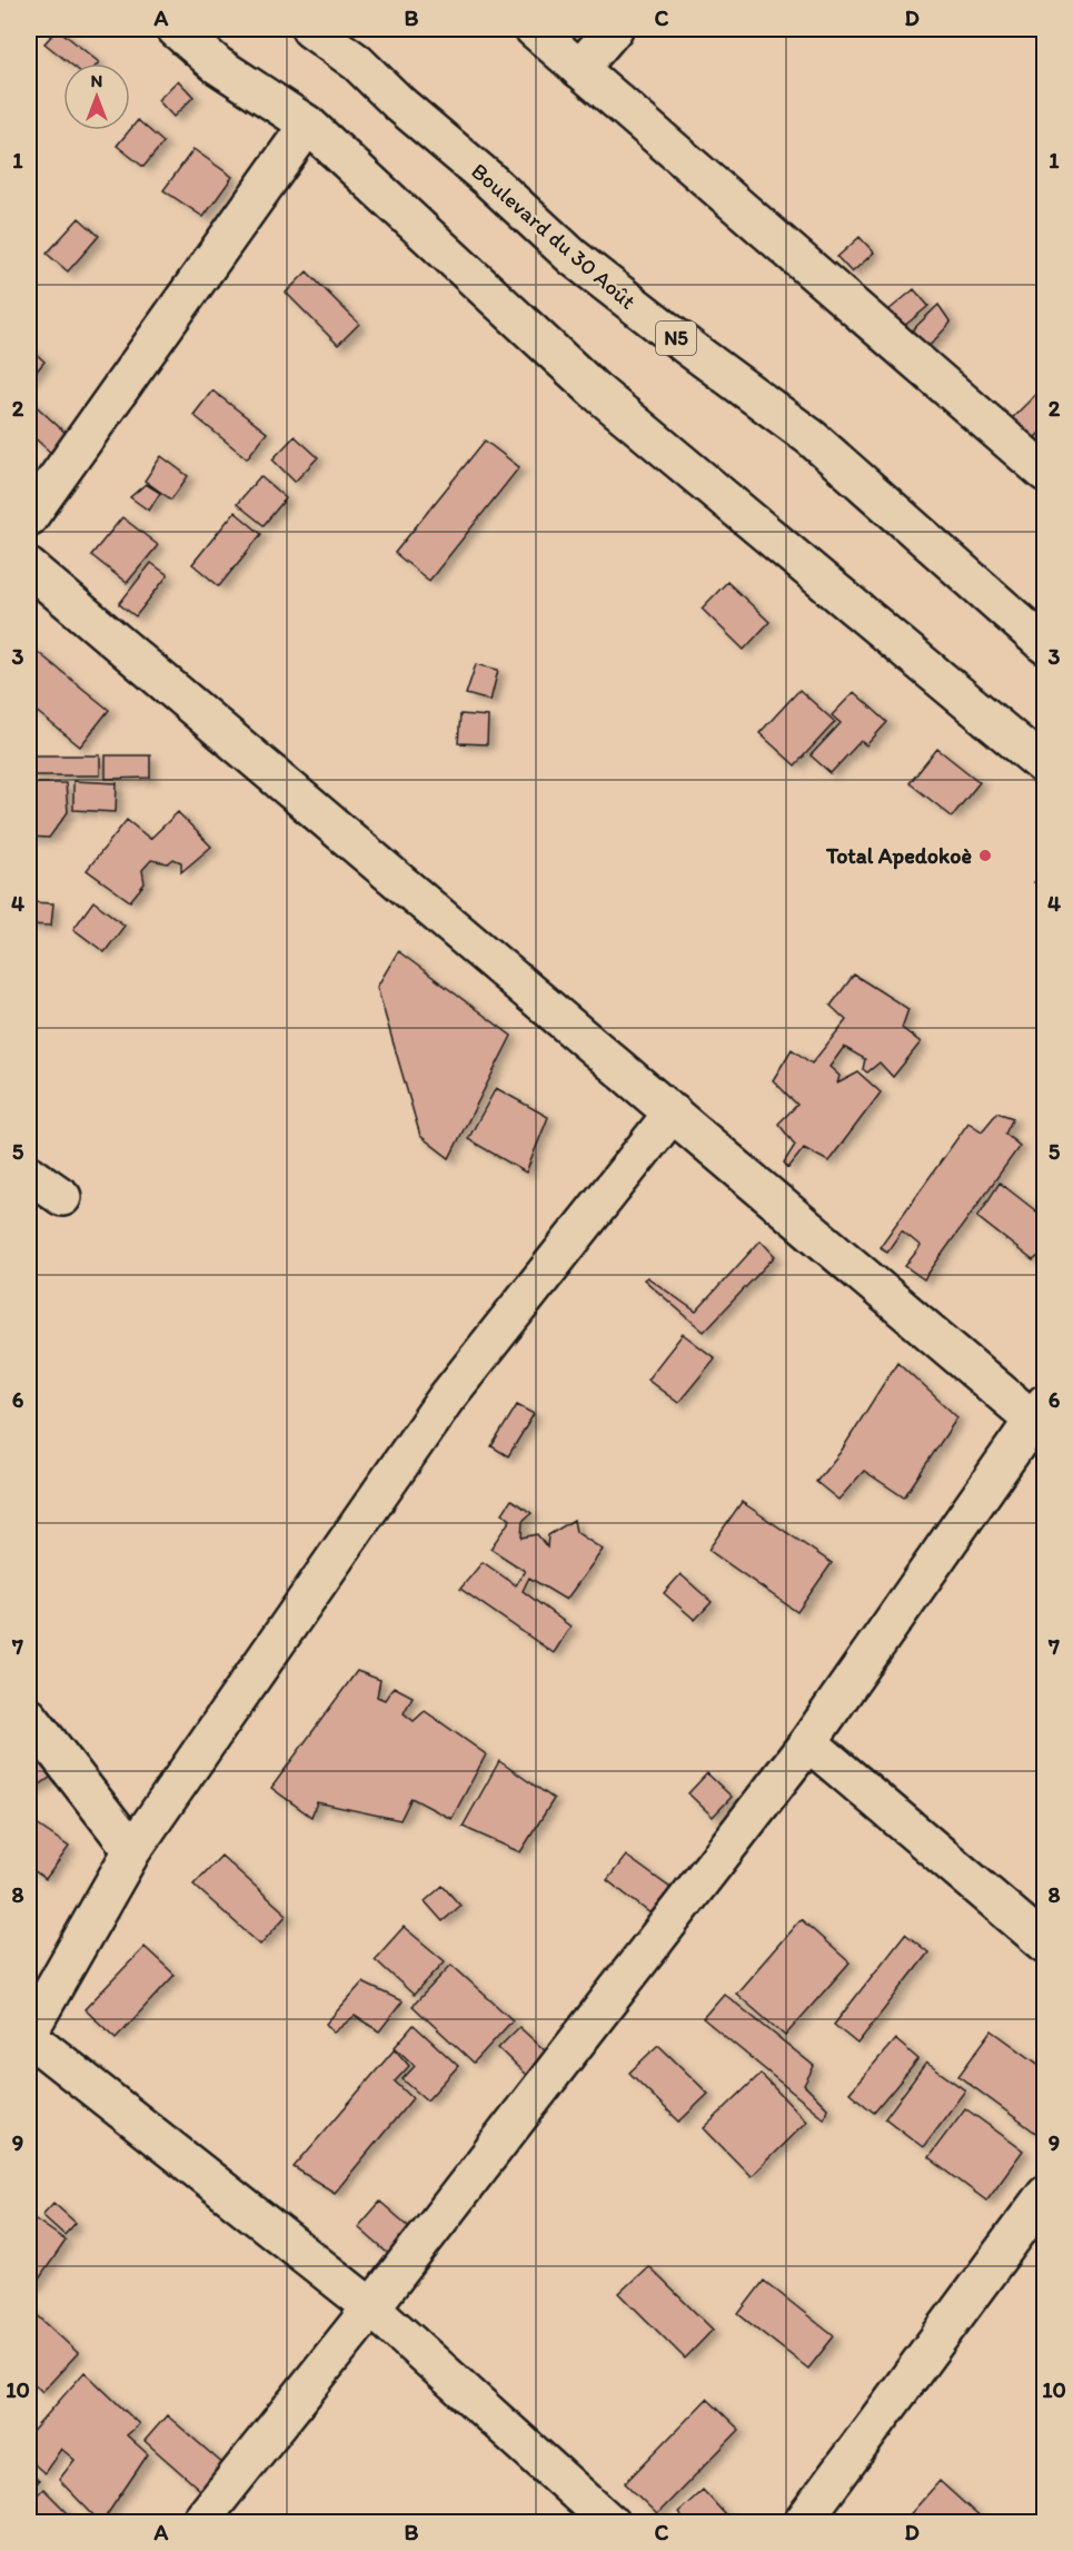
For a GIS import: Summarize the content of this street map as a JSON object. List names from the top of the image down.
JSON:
{
  "streets": {
    "main road": ["Boulevard du 30 Août", "N5"]
  },
  "places": ["Total Apedokoè"],
  "north": "top",
  "grid": {
    "columns": [
      "A",
      "B",
      "C",
      "D"
    ],
    "rows": [
      "1",
      "2",
      "3",
      "4",
      "5",
      "6",
      "7",
      "8",
      "9",
      "10"
    ]
  }
}
